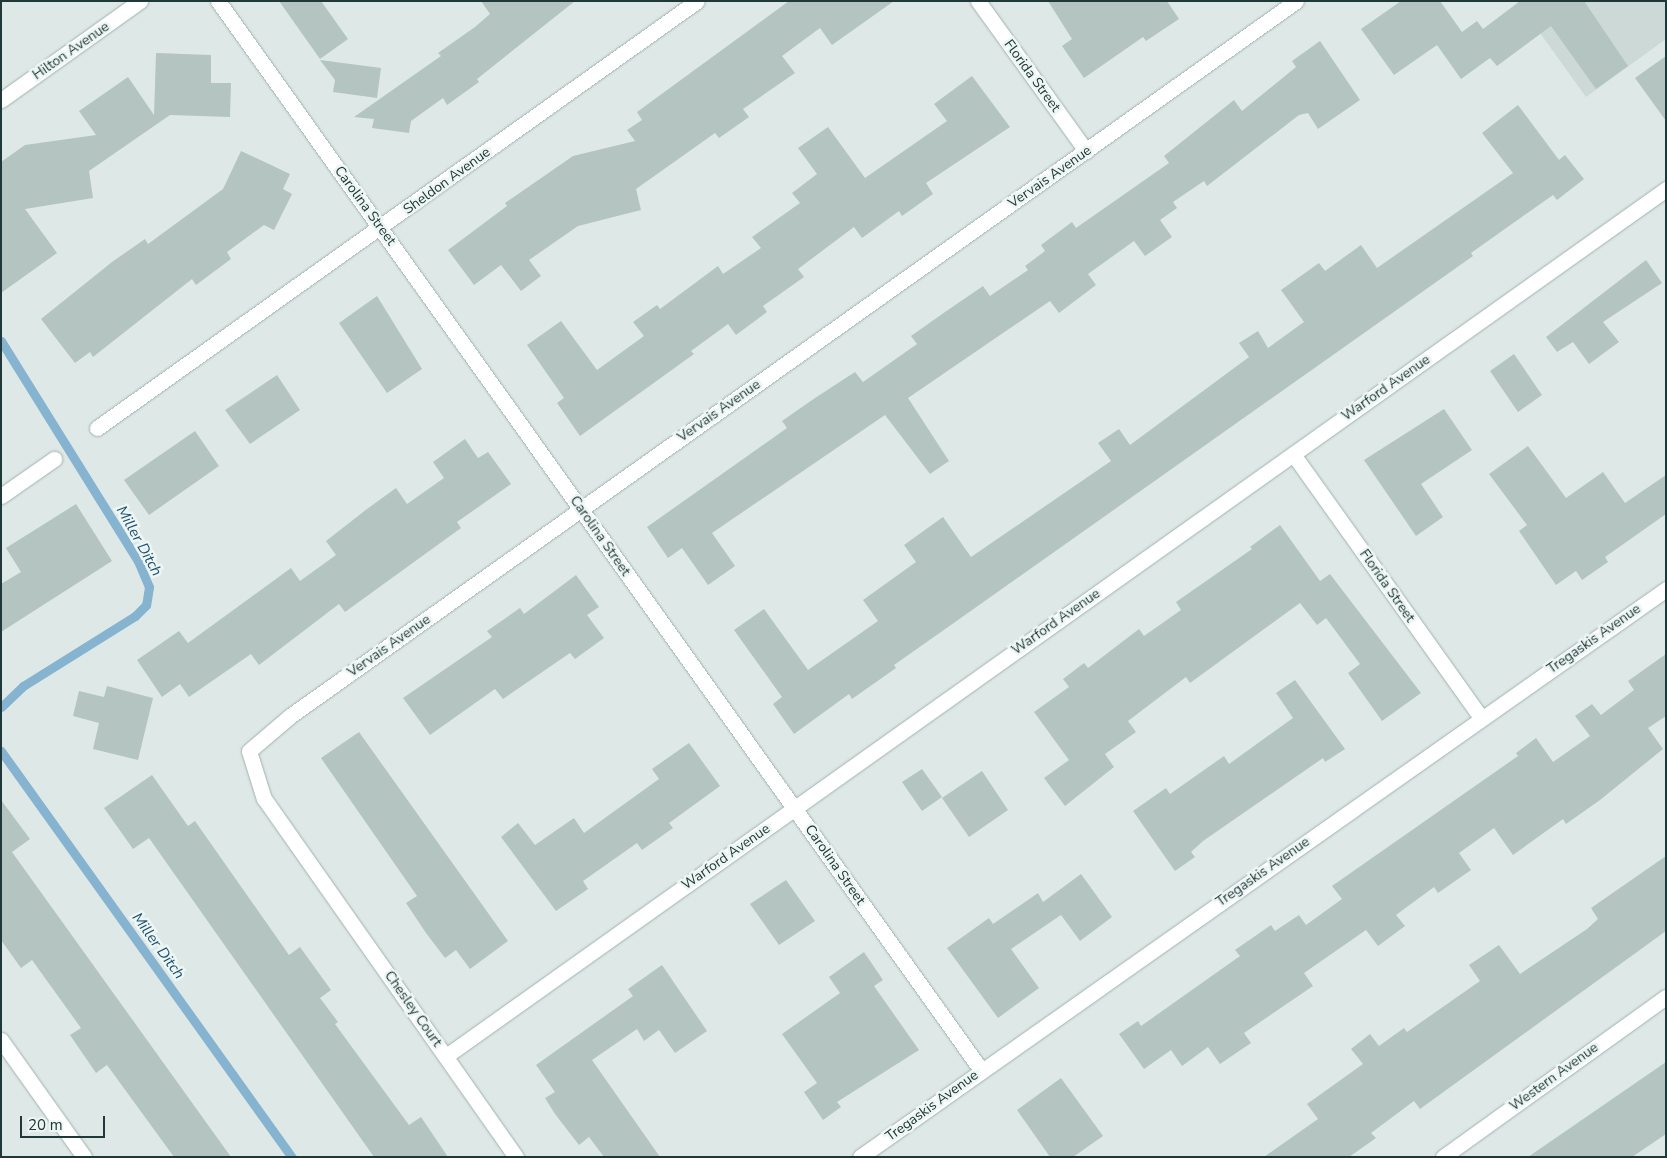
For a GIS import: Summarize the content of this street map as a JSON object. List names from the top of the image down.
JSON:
{
  "streets": {
    "street": [
      "Hilton Avenue",
      "Florida Street",
      "Vervais Avenue",
      "Sheldon Avenue",
      "Carolina Street",
      "Warford Avenue",
      "Tregaskis Avenue",
      "Chesley Court",
      "Western Avenue"
    ]
  },
  "crossings": [
    ["Florida Street", "Vervais Avenue"],
    ["Florida Street", "Warford Avenue"],
    ["Florida Street", "Tregaskis Avenue"],
    ["Vervais Avenue", "Carolina Street"],
    ["Vervais Avenue", "Chesley Court"],
    ["Sheldon Avenue", "Carolina Street"],
    ["Carolina Street", "Warford Avenue"],
    ["Carolina Street", "Tregaskis Avenue"],
    ["Warford Avenue", "Chesley Court"]
  ],
  "water": ["Miller Ditch"],
  "scale_bar": "20 m"
}
